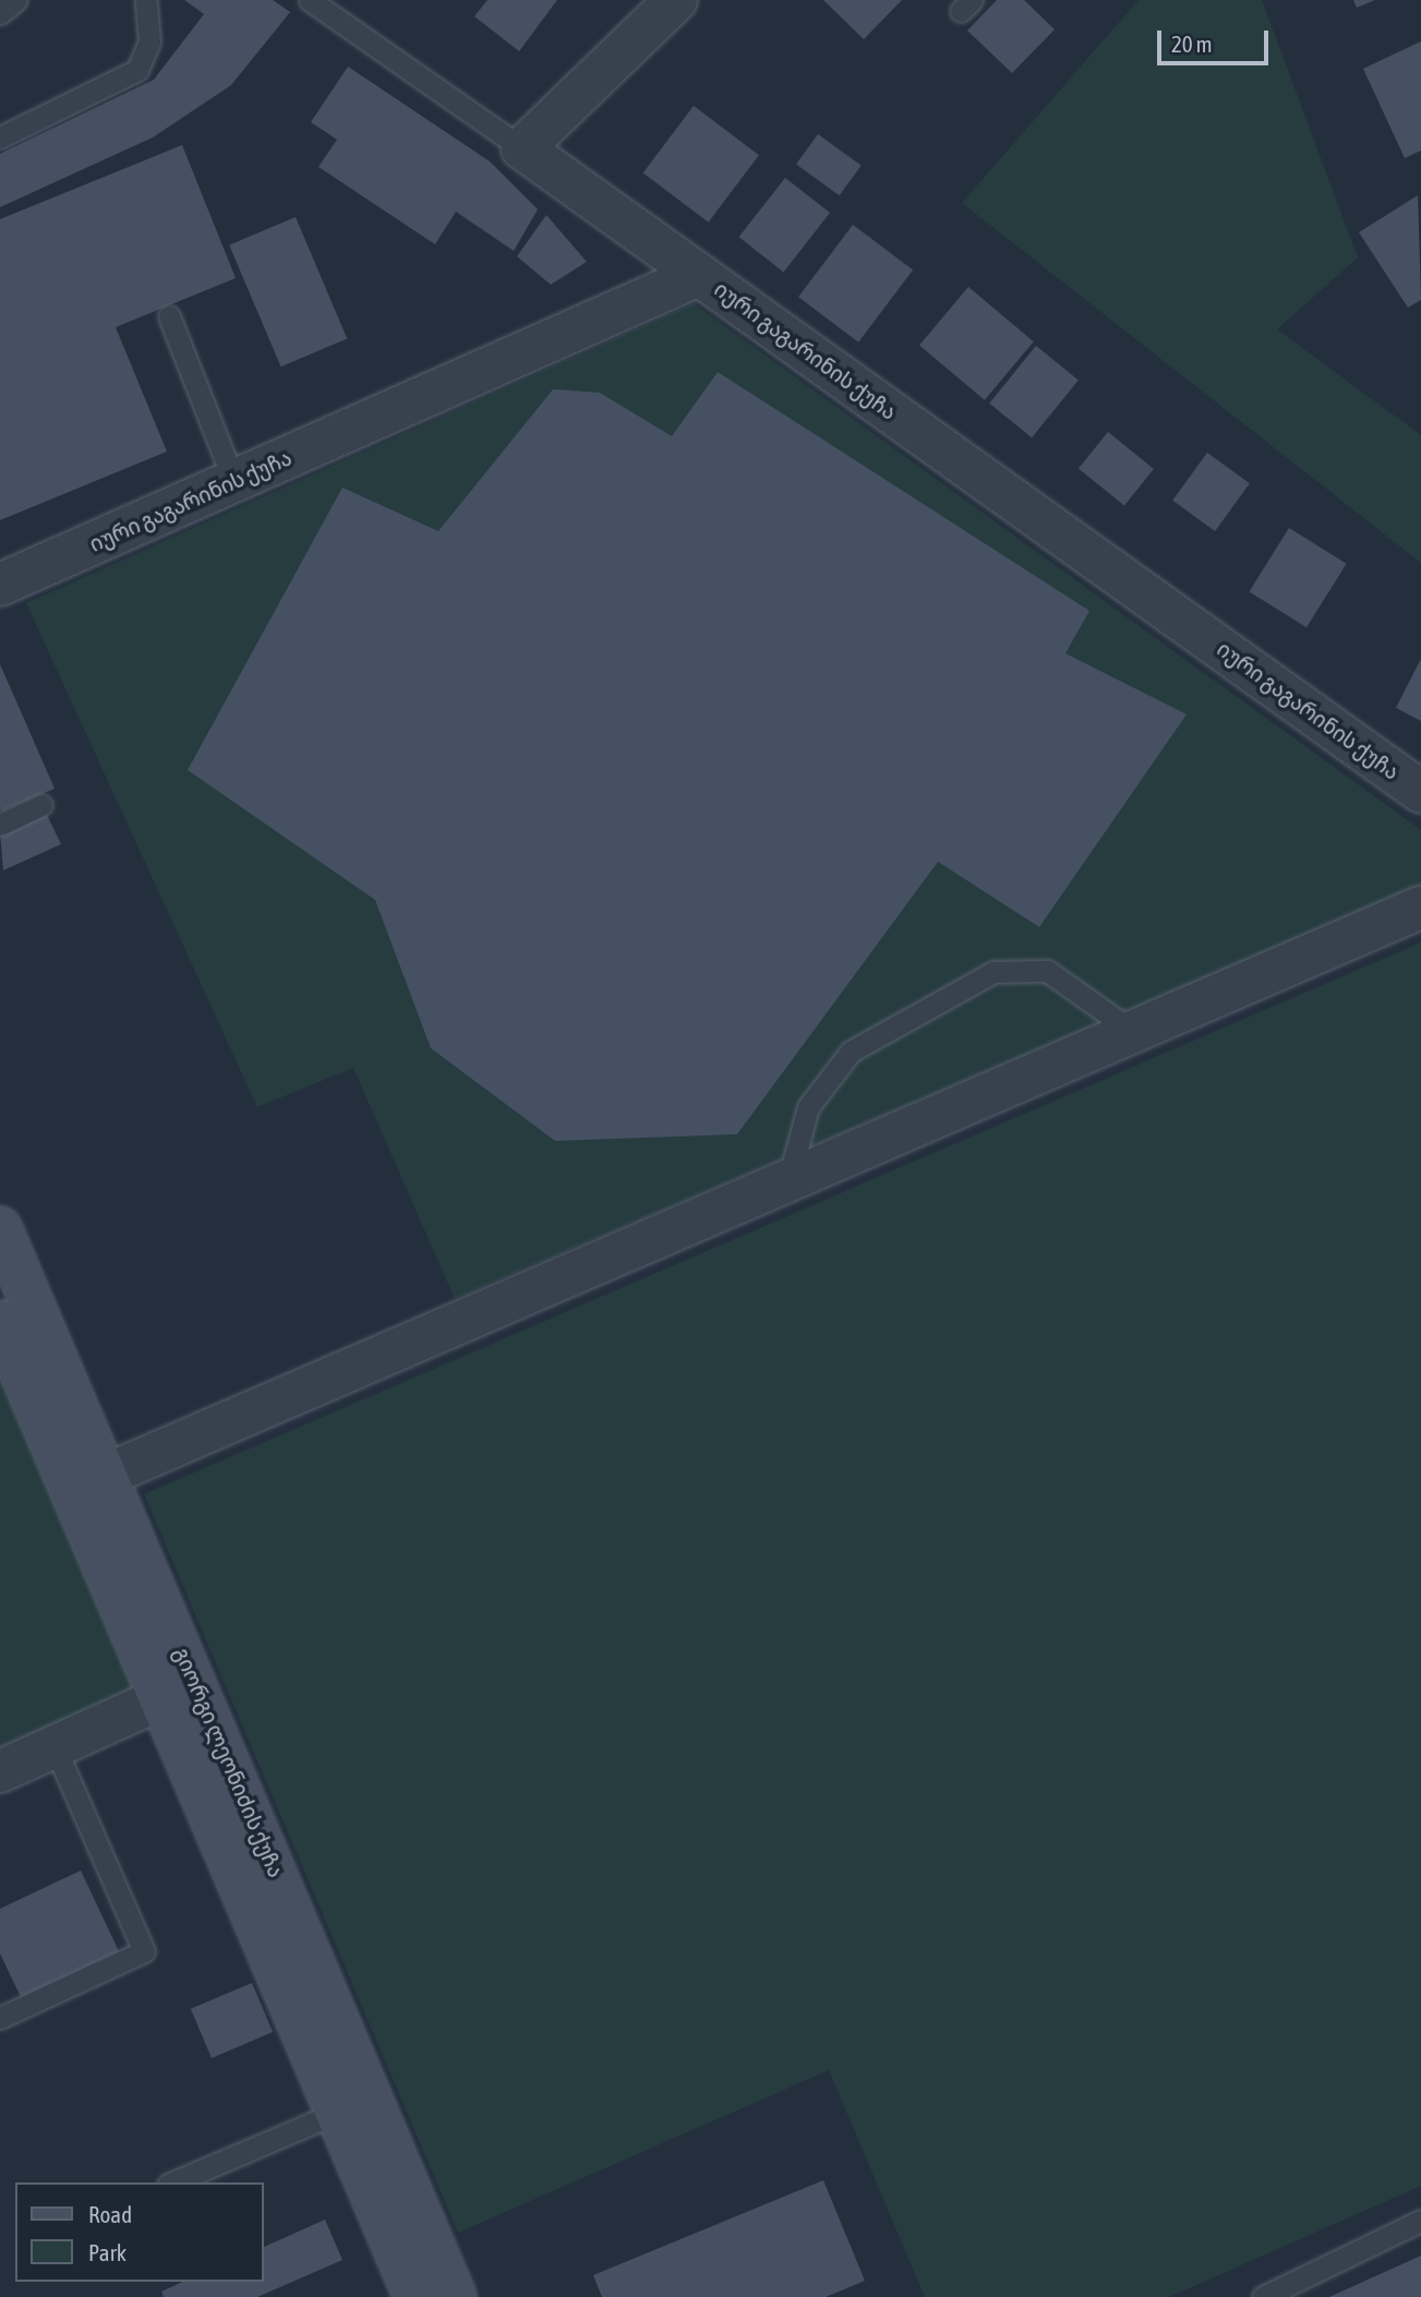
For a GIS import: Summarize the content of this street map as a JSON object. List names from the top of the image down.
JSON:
{
  "streets": {
    "main road": ["გიორგი ლეონიძის ქუჩა"],
    "street": ["იური გაგარინის ქუჩა"]
  },
  "legend": ["Road", "Park"],
  "scale_bar": "20 m"
}
